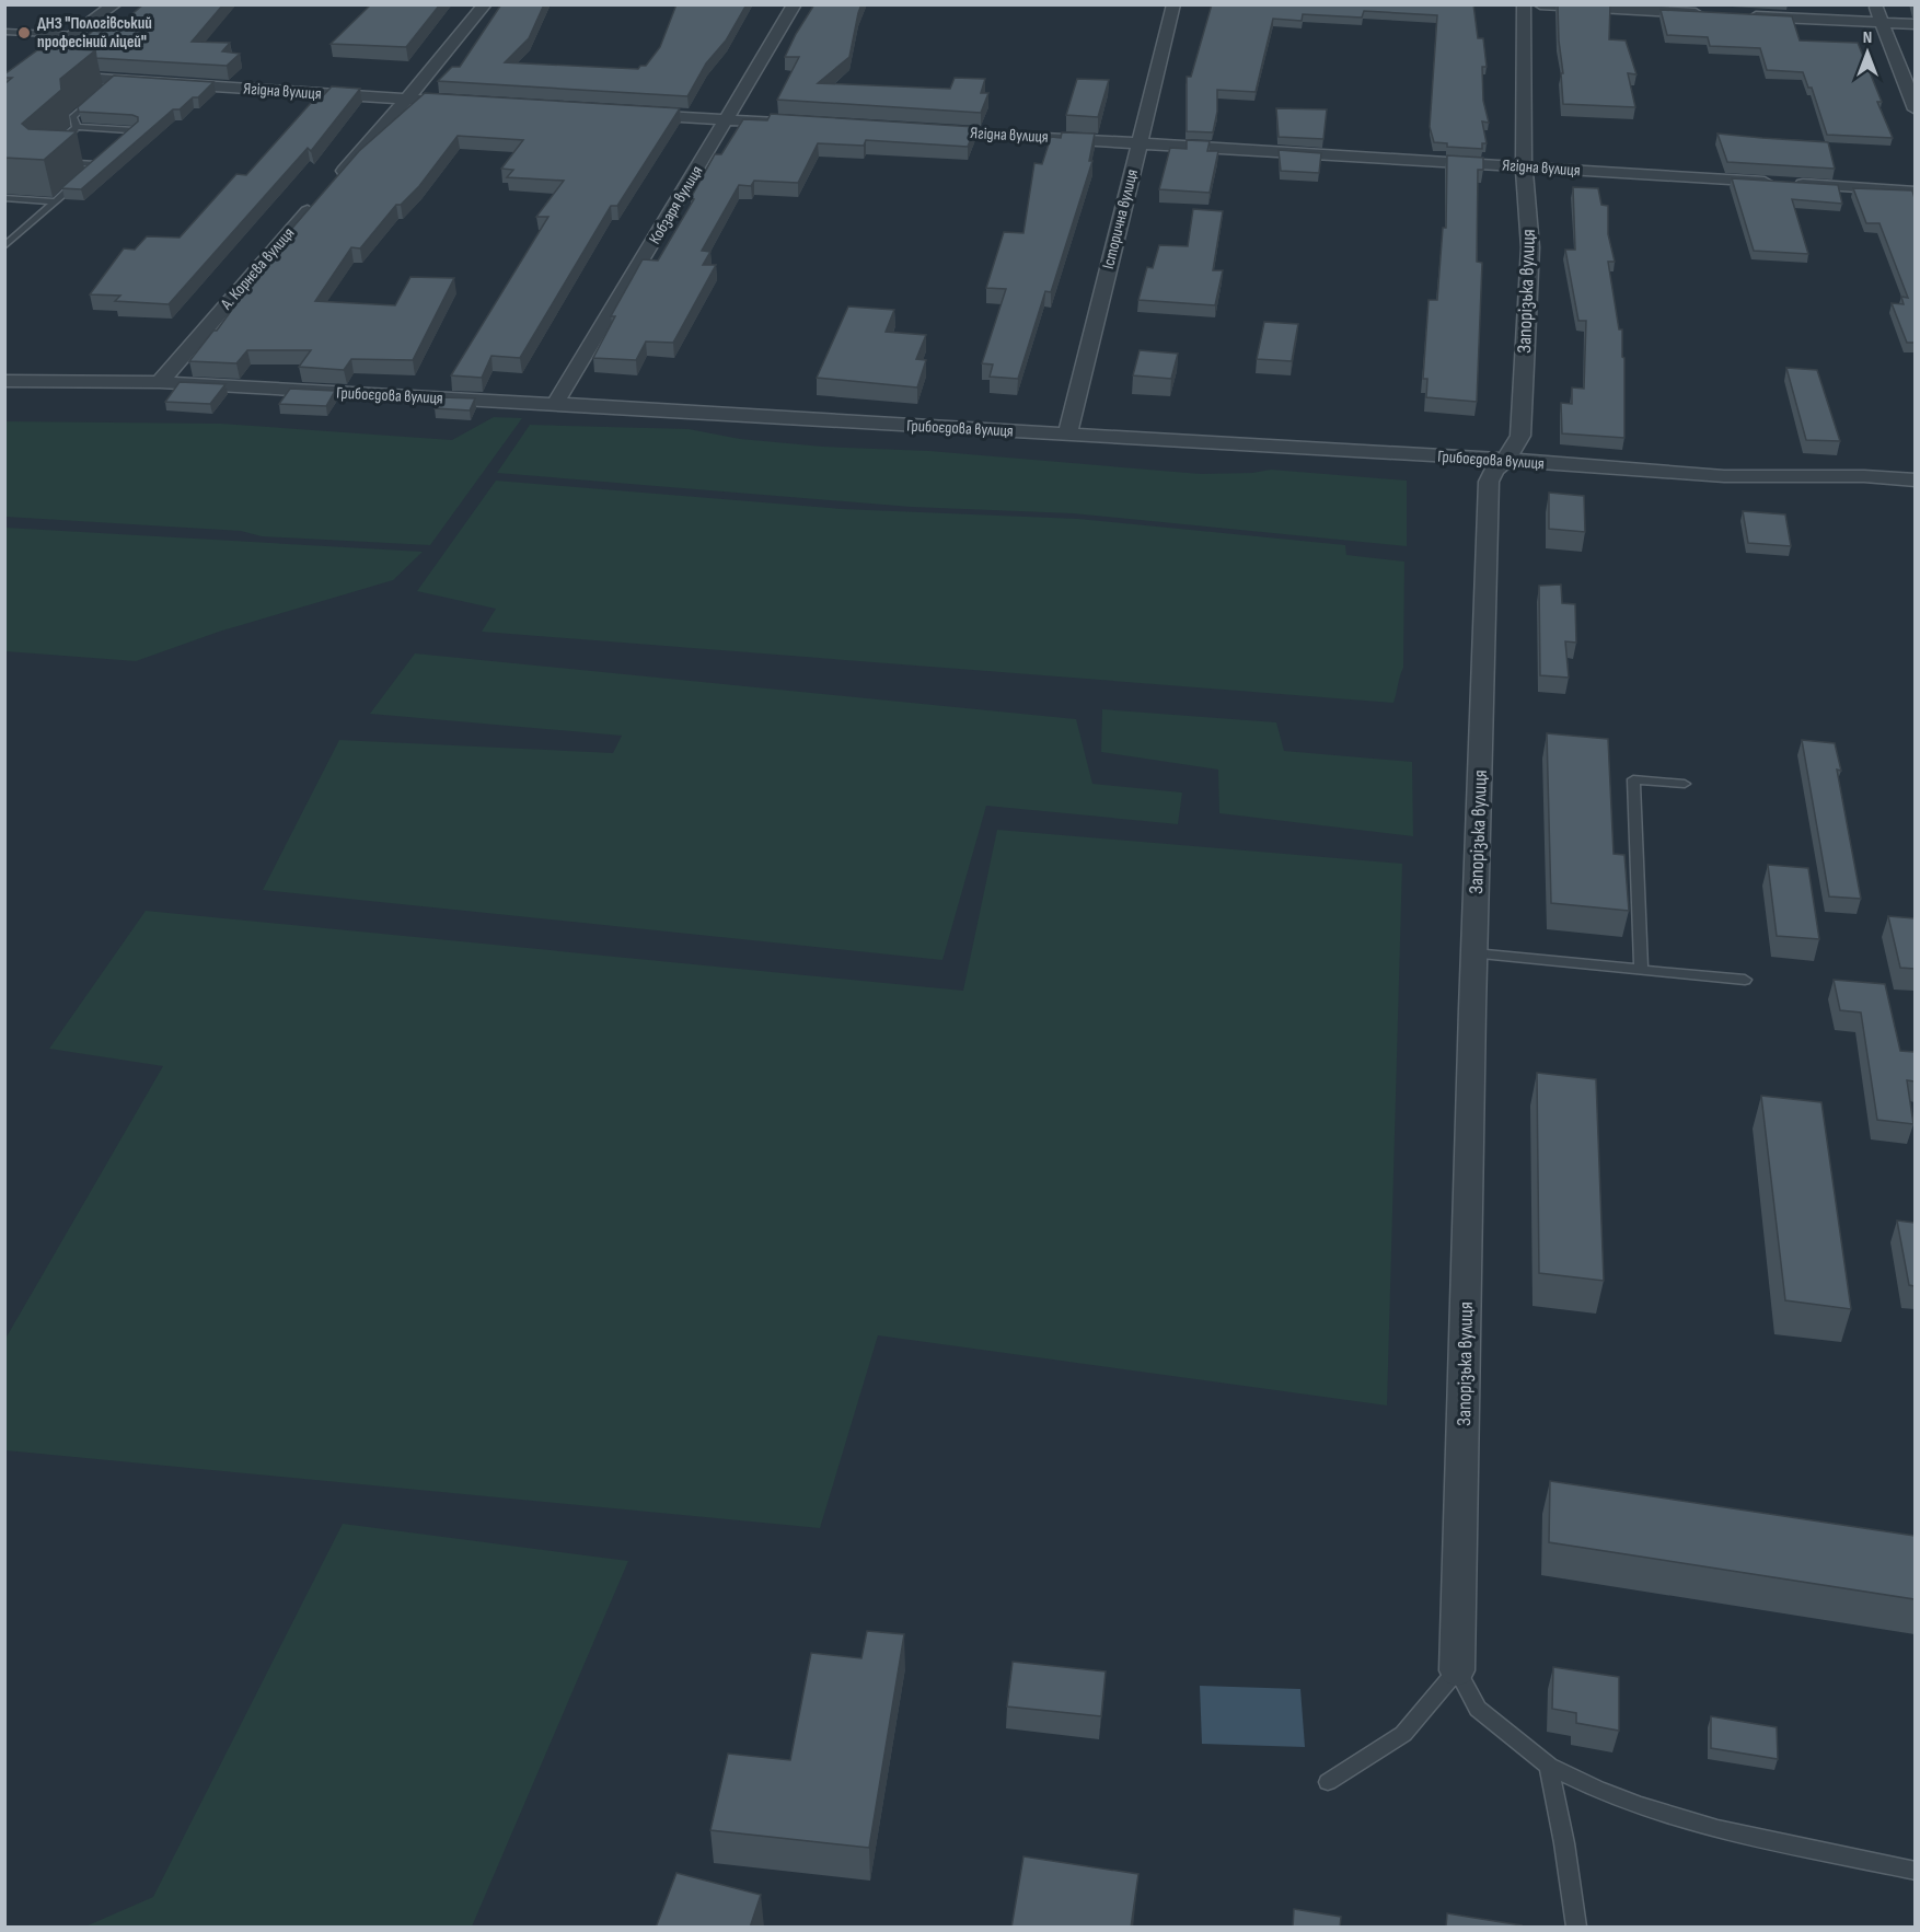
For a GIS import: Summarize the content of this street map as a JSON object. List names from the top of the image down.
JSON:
{
  "streets": {
    "street": [
      "Ягідна вулиця",
      "Кобзаря вулиця",
      "Історична вулиця",
      "А. Корнєва вулиця",
      "Запорізька вулиця",
      "Грибоєдова вулиця"
    ]
  },
  "crossings": [
    ["Ягідна вулиця", "Історична вулиця"],
    ["Ягідна вулиця", "А. Корнєва вулиця"],
    ["Ягідна вулиця", "Запорізька вулиця"],
    ["Кобзаря вулиця", "Грибоєдова вулиця"],
    ["Історична вулиця", "Грибоєдова вулиця"],
    ["А. Корнєва вулиця", "Грибоєдова вулиця"],
    ["Запорізька вулиця", "Грибоєдова вулиця"]
  ],
  "places": ["ДНЗ \"Пологівський професіний ліцей\""],
  "north": "top"
}
